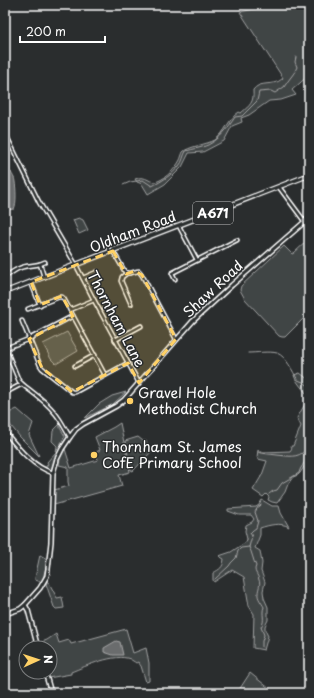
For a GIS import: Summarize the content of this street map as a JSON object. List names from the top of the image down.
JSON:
{
  "streets": {
    "main road": ["A671", "Oldham Road"],
    "street": ["Shaw Road", "Thornham Lane"]
  },
  "crossings": [
    ["A671", "Oldham Road"],
    ["A671", "Thornham Lane"],
    ["Oldham Road", "Thornham Lane"],
    ["Shaw Road", "Thornham Lane"]
  ],
  "places": ["Gravel Hole Methodist Church", "Thornham St. James CofE Primary School"],
  "scale_bar": "200 m",
  "north": "right"
}
